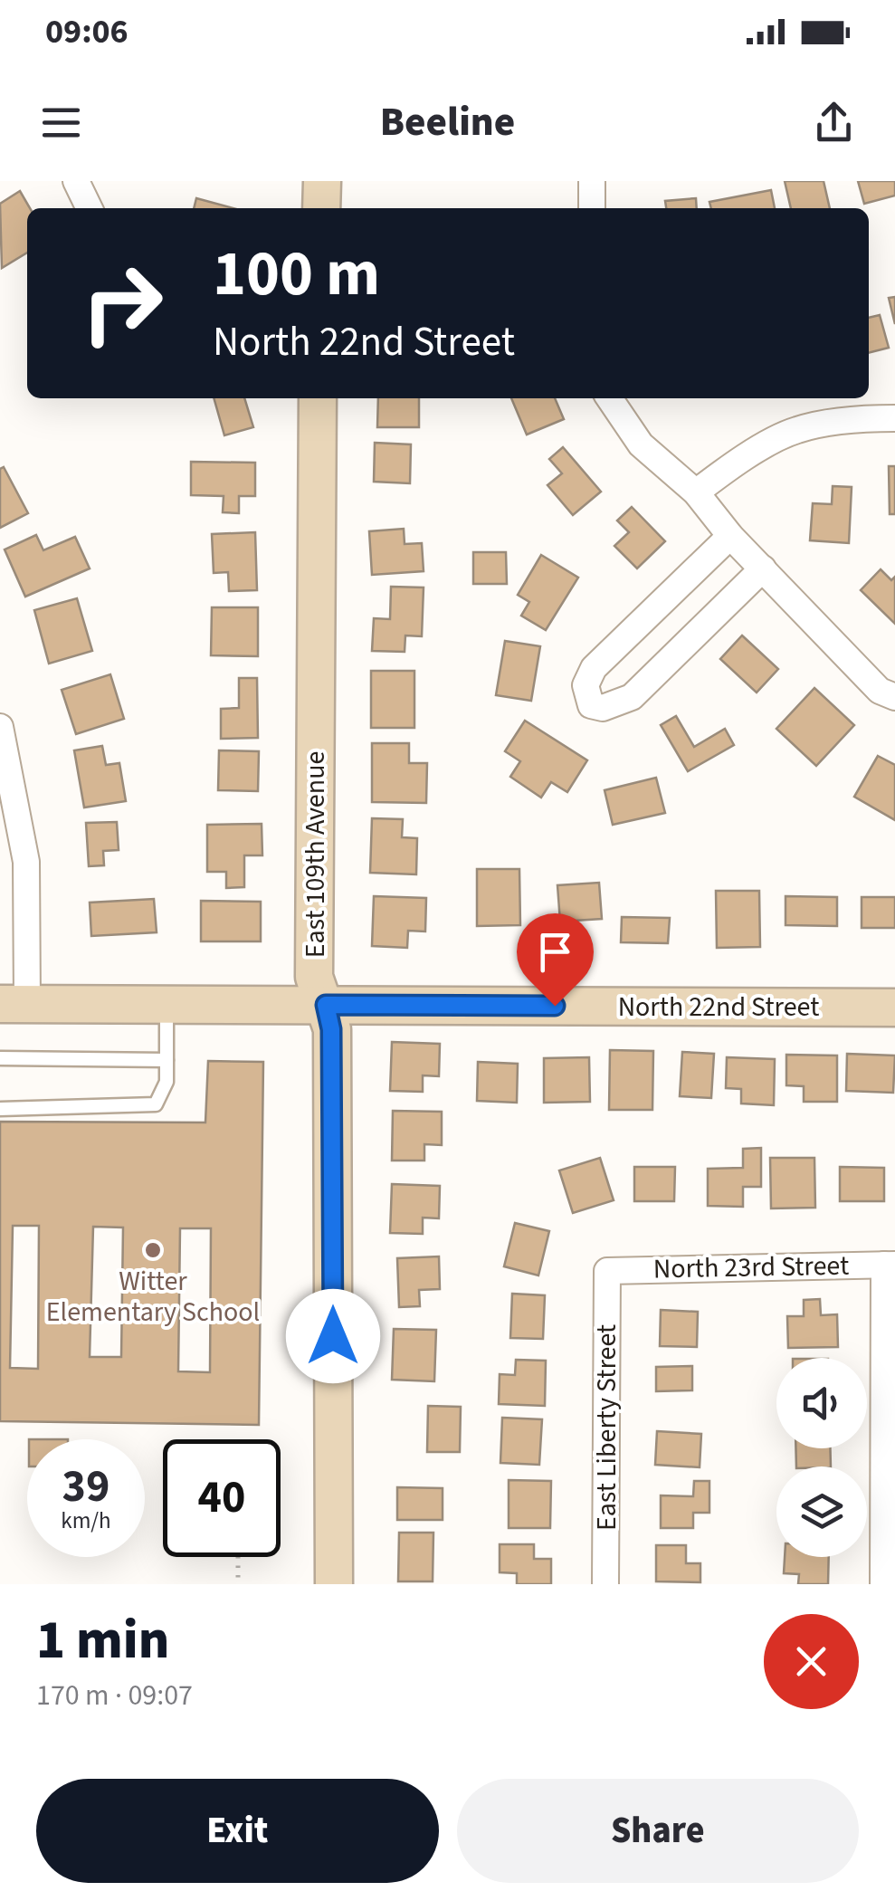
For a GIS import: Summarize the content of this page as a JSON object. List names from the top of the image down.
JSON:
{
  "streets": {
    "street": [
      "East 109th Avenue",
      "North 22nd Street",
      "North 23rd Street",
      "East Liberty Street"
    ]
  },
  "crossings": [
    ["East 109th Avenue", "North 22nd Street"],
    ["North 23rd Street", "East Liberty Street"]
  ],
  "places": ["Witter Elementary School"],
  "page": {
    "status": "09:06",
    "header": "Beeline",
    "turn": ["100 m", "North 22nd Street"],
    "speed": "39 km/h",
    "limit": "40",
    "heading": ["1 min", "170 m · 09:07"],
    "buttons": ["Exit", "Share"]
  }
}
